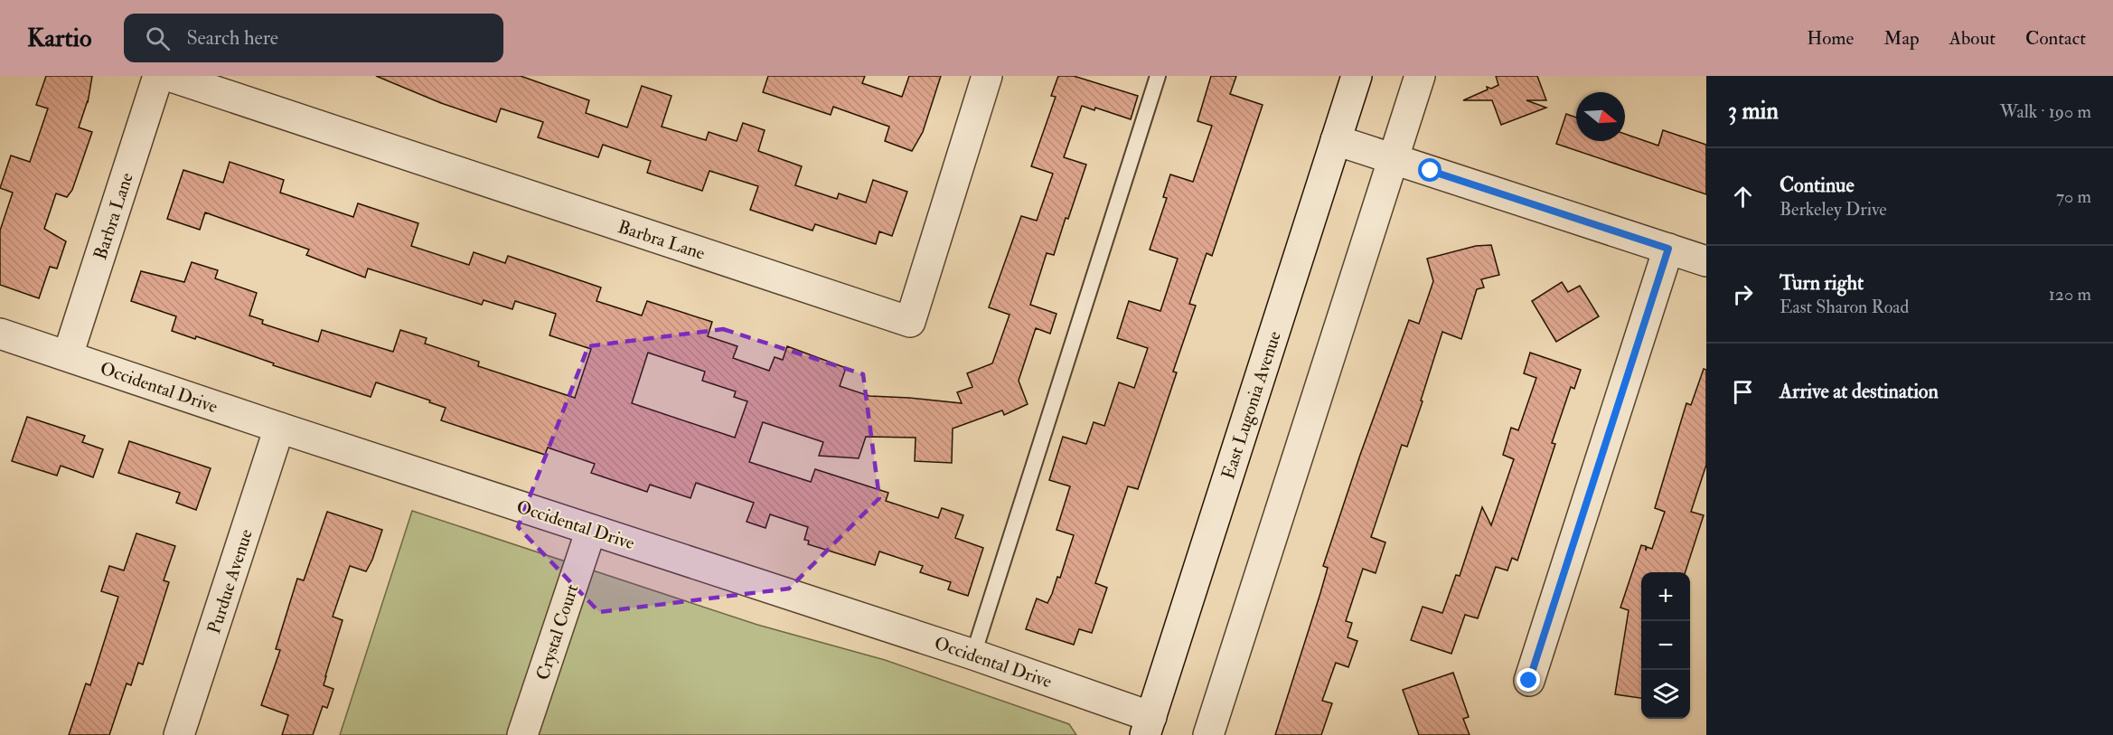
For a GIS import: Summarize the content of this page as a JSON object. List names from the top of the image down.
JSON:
{
  "streets": {
    "street": [
      "Barbra Lane",
      "Occidental Drive",
      "East Lugonia Avenue",
      "Purdue Avenue",
      "Crystal Court"
    ]
  },
  "crossings": [
    ["Barbra Lane", "Occidental Drive"],
    ["Occidental Drive", "East Lugonia Avenue"],
    ["Occidental Drive", "Purdue Avenue"],
    ["Occidental Drive", "Crystal Court"]
  ],
  "north": "right",
  "page": {
    "header": "Kartio",
    "search": "Search here",
    "nav": [
      "Home",
      "Map",
      "About",
      "Contact"
    ],
    "heading": ["3 min", "Walk · 190 m"],
    "list": [
      ["Continue", "Berkeley Drive", "70 m"],
      ["Turn right", "East Sharon Road", "120 m"],
      "Arrive at destination"
    ],
    "map_buttons": ["+", "−"]
  }
}
